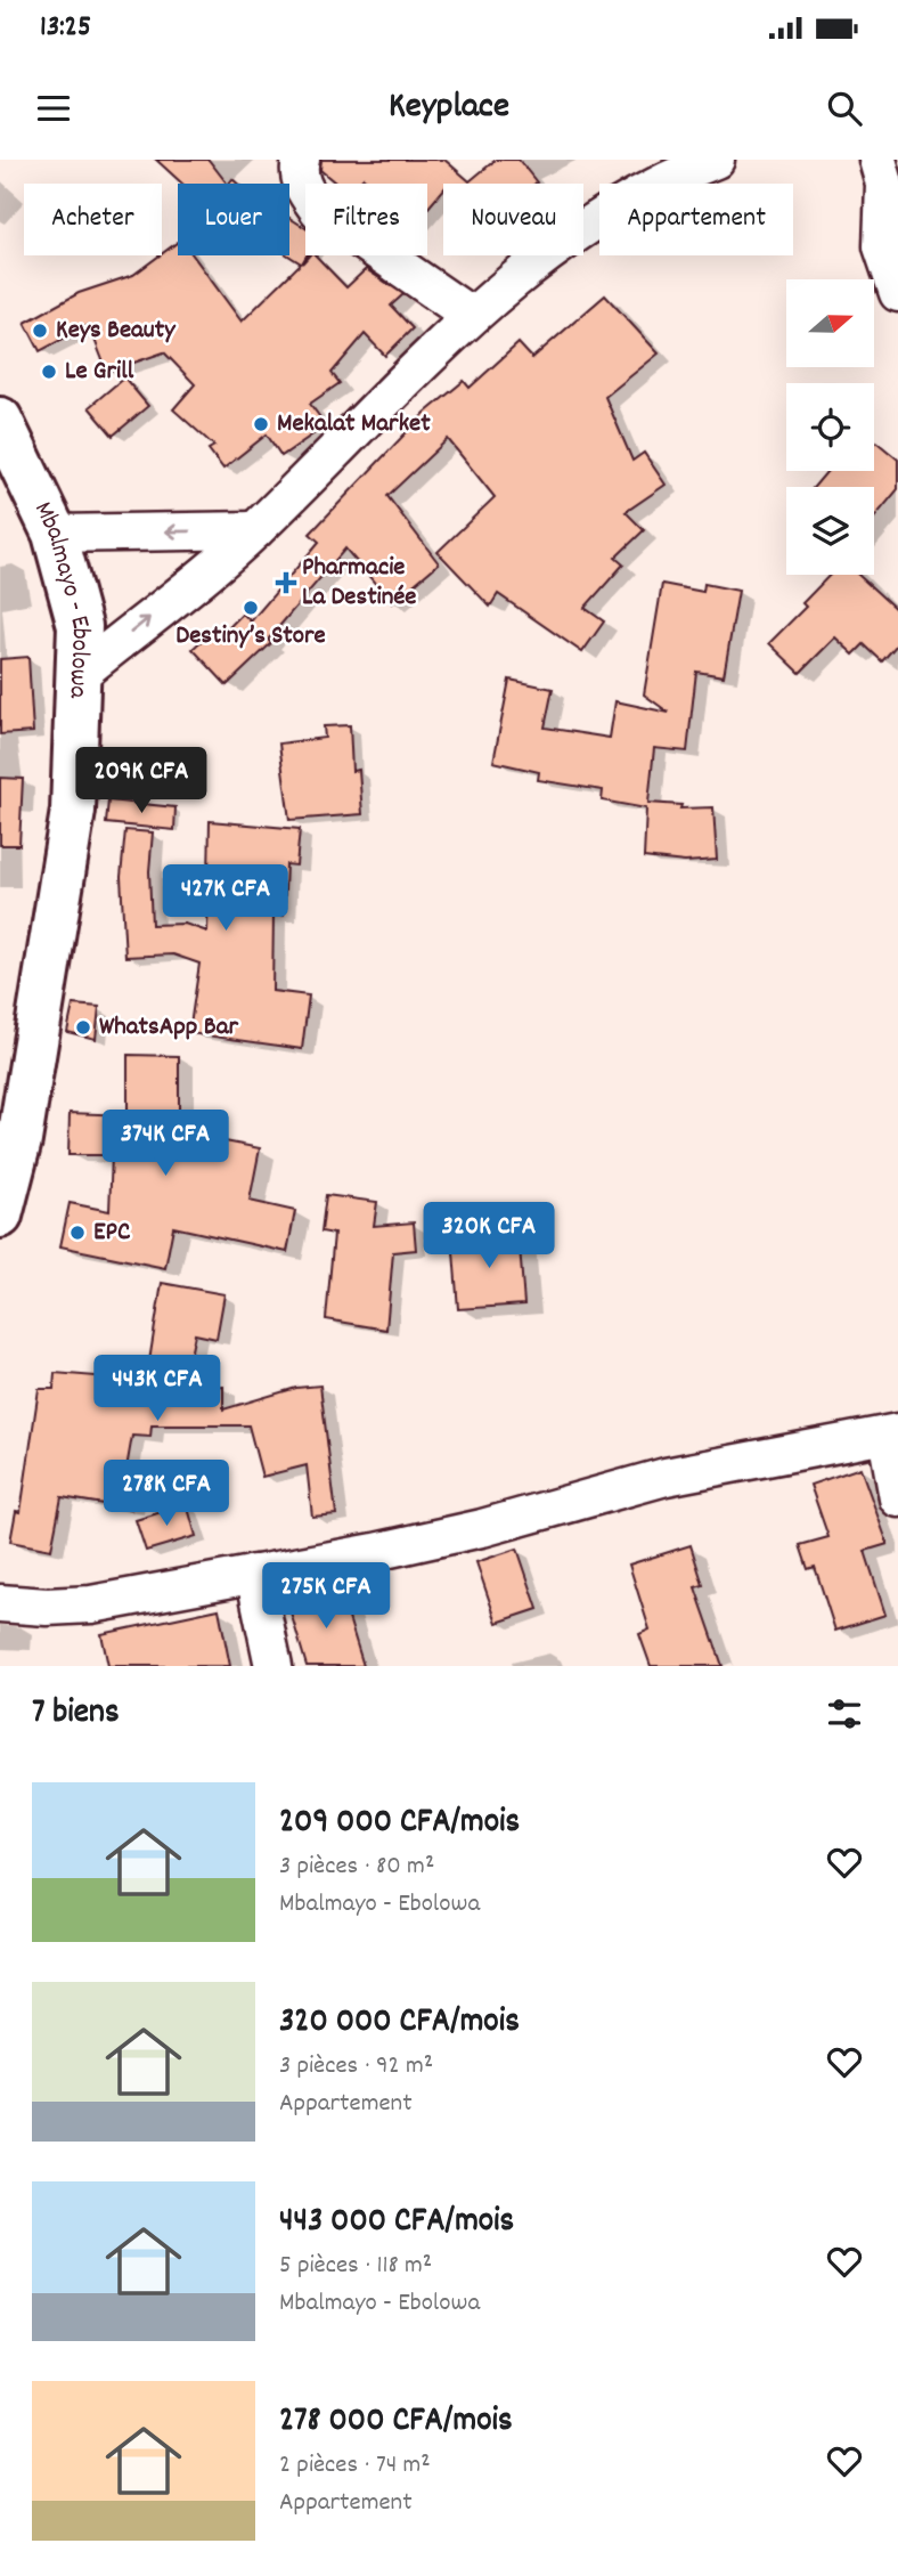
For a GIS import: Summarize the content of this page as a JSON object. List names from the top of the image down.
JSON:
{
  "streets": {
    "highway": ["Mbalmayo - Ebolowa"]
  },
  "places": {
    "other": [
      "Keys Beauty",
      "Le Grill",
      "Mekalat Market",
      "Destiny’s Store",
      "WhatsApp Bar",
      "EPC"
    ],
    "health": ["Pharmacie La Destinée"]
  },
  "north": "right",
  "page": {
    "status": "13:25",
    "header": "Keyplace",
    "chip": [
      "Acheter",
      "Louer",
      "Filtres",
      "Nouveau",
      "Appartement"
    ],
    "price": [
      "209K CFA",
      "427K CFA",
      "374K CFA",
      "320K CFA",
      "443K CFA",
      "278K CFA",
      "275K CFA"
    ],
    "heading": "7 biens",
    "list": [
      {
        "name": "209 000 CFA/mois",
        "note": "3 pièces · 80 m² · Mbalmayo - Ebolowa"
      },
      {
        "name": "320 000 CFA/mois",
        "note": "3 pièces · 92 m² · Appartement"
      },
      {
        "name": "443 000 CFA/mois",
        "note": "5 pièces · 118 m² · Mbalmayo - Ebolowa"
      },
      {
        "name": "278 000 CFA/mois",
        "note": "2 pièces · 74 m² · Appartement"
      }
    ]
  }
}
